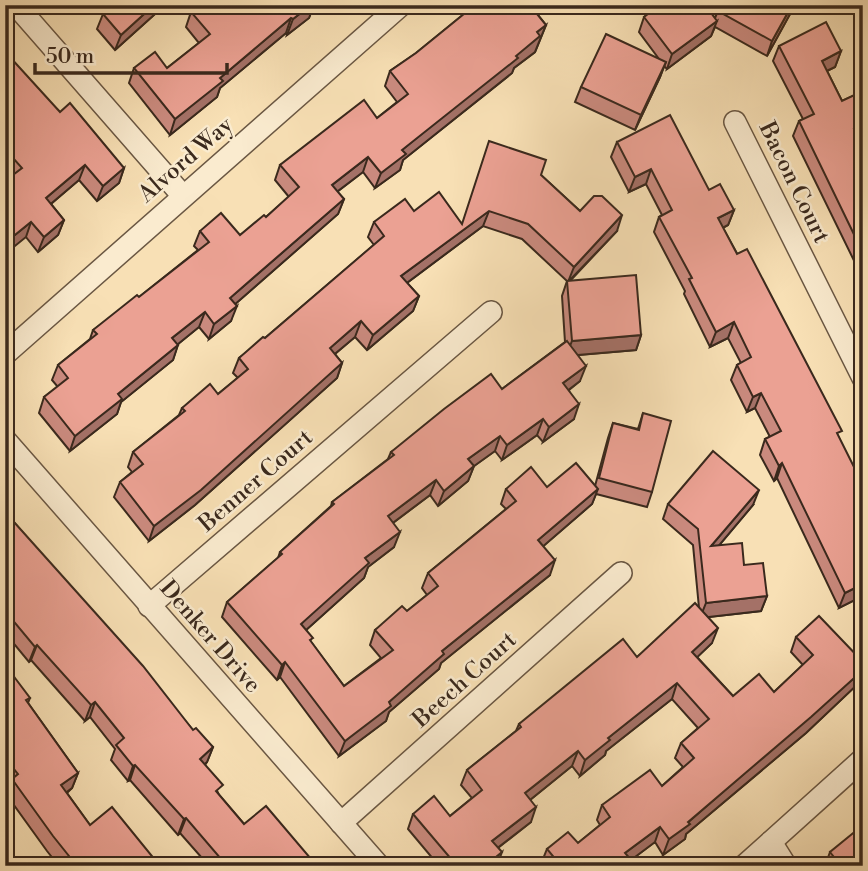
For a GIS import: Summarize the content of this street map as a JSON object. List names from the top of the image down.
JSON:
{
  "streets": {
    "street": [
      "Alvord Way",
      "Bacon Court",
      "Benner Court",
      "Denker Drive",
      "Beech Court"
    ]
  },
  "crossings": [
    ["Benner Court", "Denker Drive"],
    ["Denker Drive", "Beech Court"]
  ],
  "scale_bar": "50 m"
}
